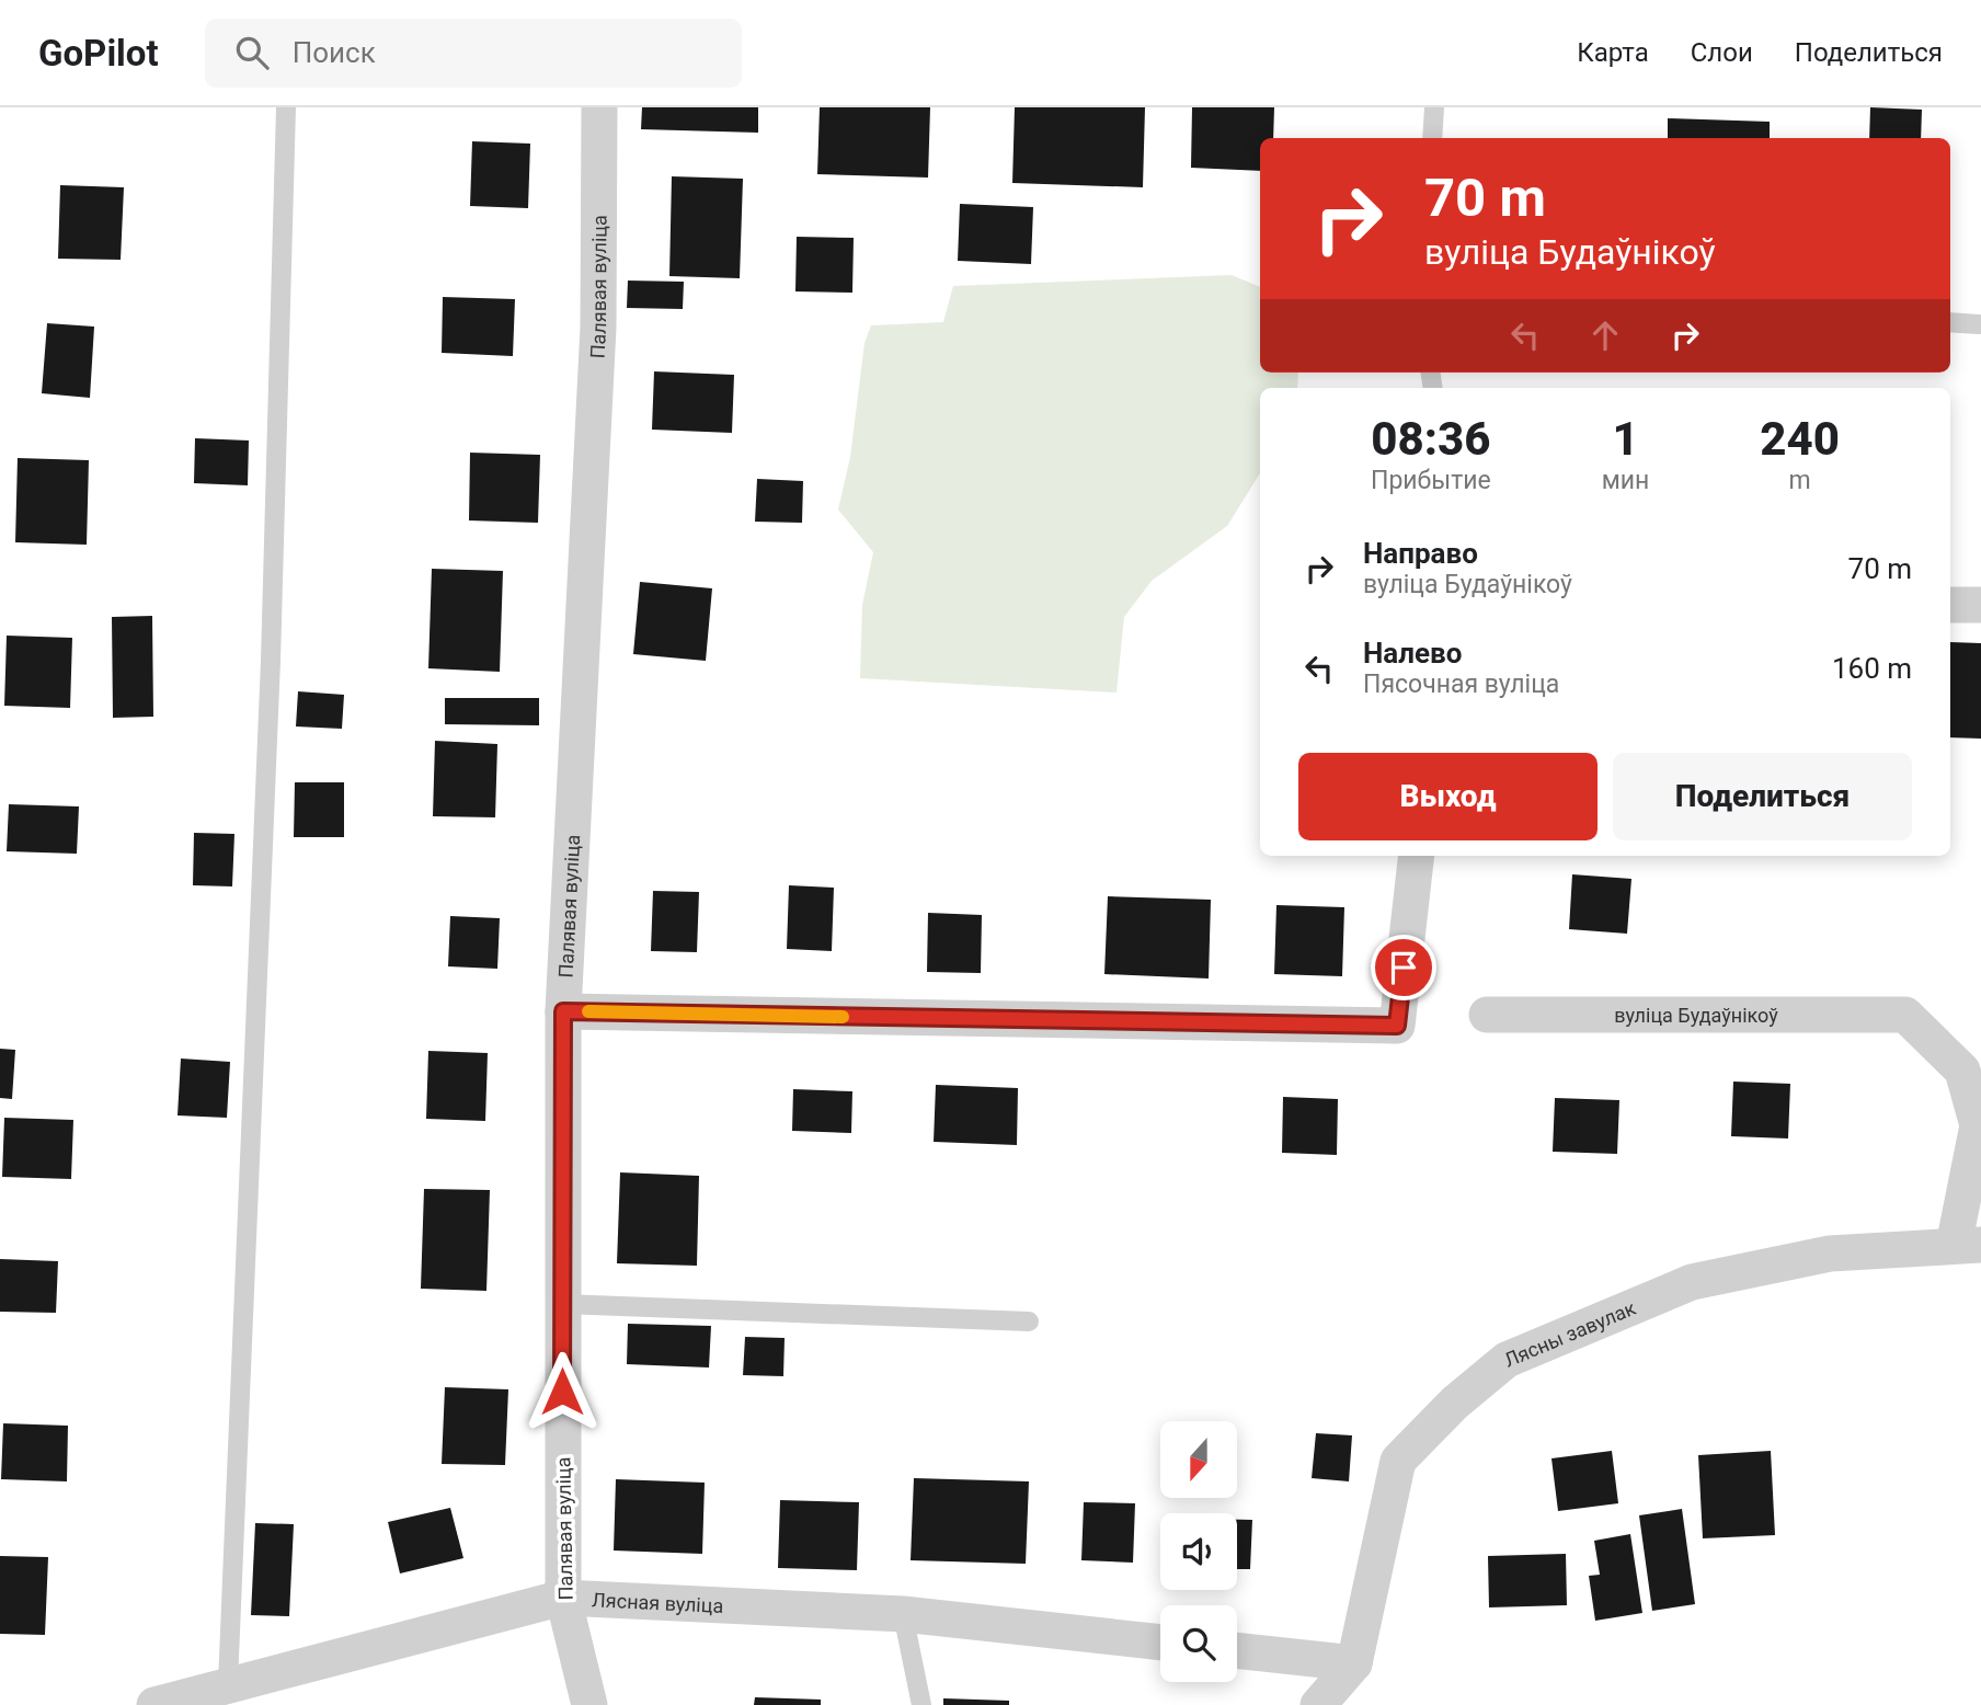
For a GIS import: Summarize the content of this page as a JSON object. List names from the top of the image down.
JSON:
{
  "streets": {
    "street": [
      "Палявая вуліца",
      "вуліца Будаўнікоў",
      "Лясны завулак",
      "Лясная вуліца"
    ]
  },
  "crossings": [
    ["Палявая вуліца", "Лясная вуліца"]
  ],
  "north": "bottom",
  "page": {
    "header": "GoPilot",
    "search": "Поиск",
    "nav": ["Карта", "Слои", "Поделиться"],
    "turn": ["70 m", "вуліца Будаўнікоў"],
    "eta": [
      "08:36",
      "Прибытие",
      "1",
      "мин",
      "240",
      "m"
    ],
    "list": [
      {
        "name": "Направо",
        "note": "вуліца Будаўнікоў",
        "value": "70 m"
      },
      {
        "name": "Налево",
        "note": "Пясочная вуліца",
        "value": "160 m"
      }
    ],
    "buttons": ["Выход", "Поделиться"]
  }
}
